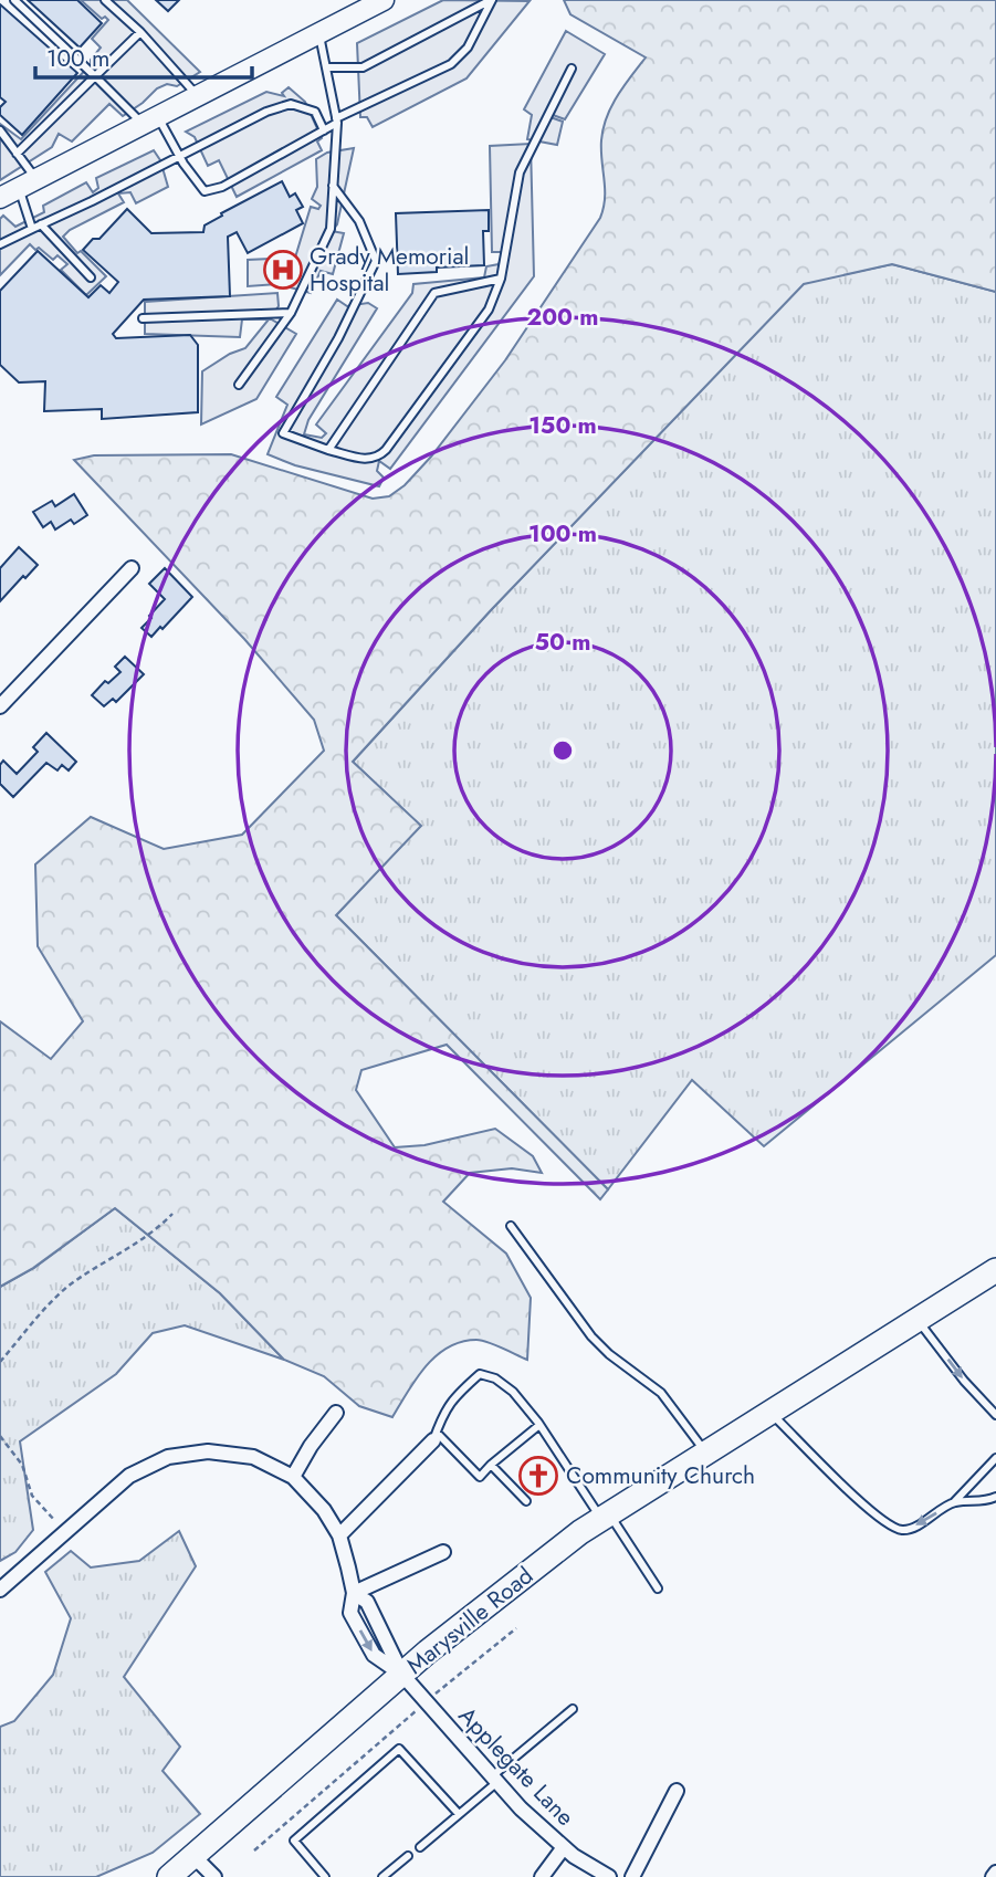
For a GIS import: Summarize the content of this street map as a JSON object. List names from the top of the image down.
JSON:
{
  "streets": {
    "highway": ["Marysville Road"],
    "street": ["Applegate Lane"]
  },
  "crossings": [
    ["Marysville Road", "Applegate Lane"]
  ],
  "places": {
    "hospital": ["Grady Memorial Hospital"],
    "church": ["Community Church"]
  },
  "scale_bar": "100 m",
  "rings": [
    "200 m",
    "150 m",
    "100 m",
    "50 m"
  ]
}
